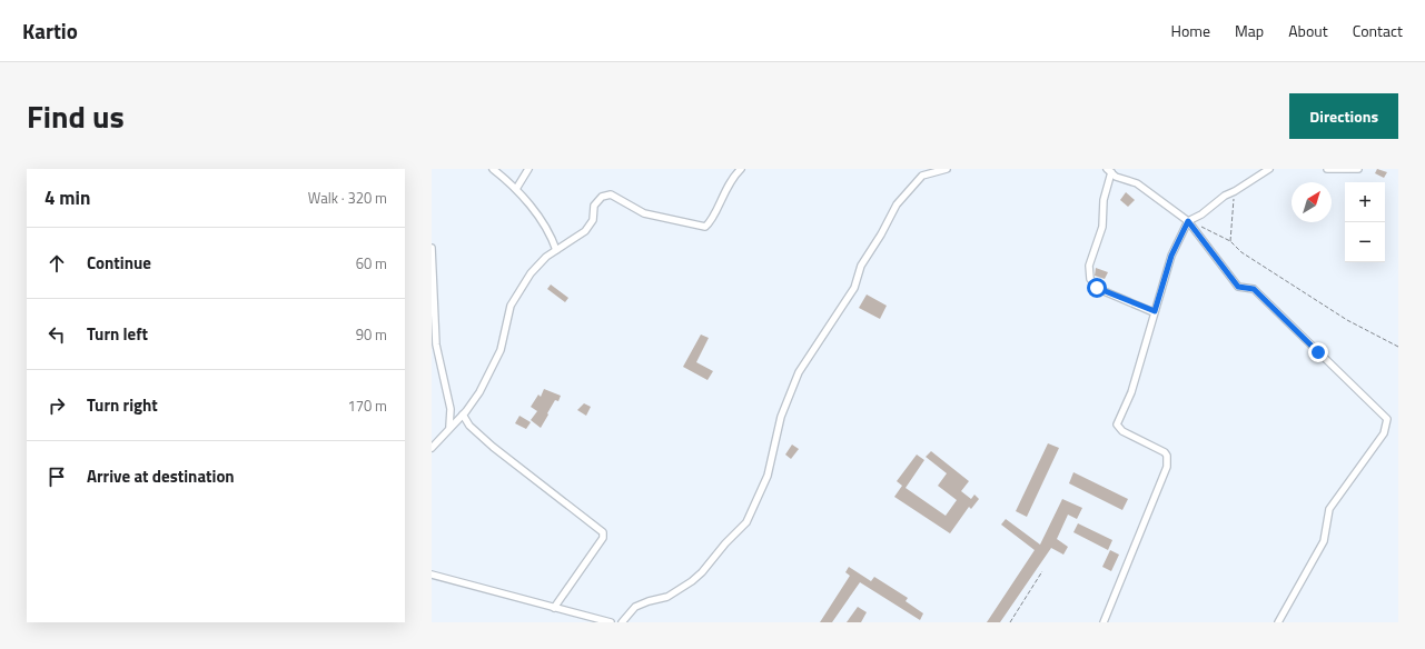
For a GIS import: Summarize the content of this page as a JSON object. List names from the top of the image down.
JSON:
{
  "north": "top right",
  "page": {
    "header": "Kartio",
    "nav": [
      "Home",
      "Map",
      "About",
      "Contact"
    ],
    "title": "Find us",
    "buttons": "Directions",
    "heading": ["4 min", "Walk · 320 m"],
    "map_buttons": ["+", "−"],
    "list": [
      ["Continue", "60 m"],
      ["Turn left", "90 m"],
      ["Turn right", "170 m"],
      "Arrive at destination"
    ]
  }
}
